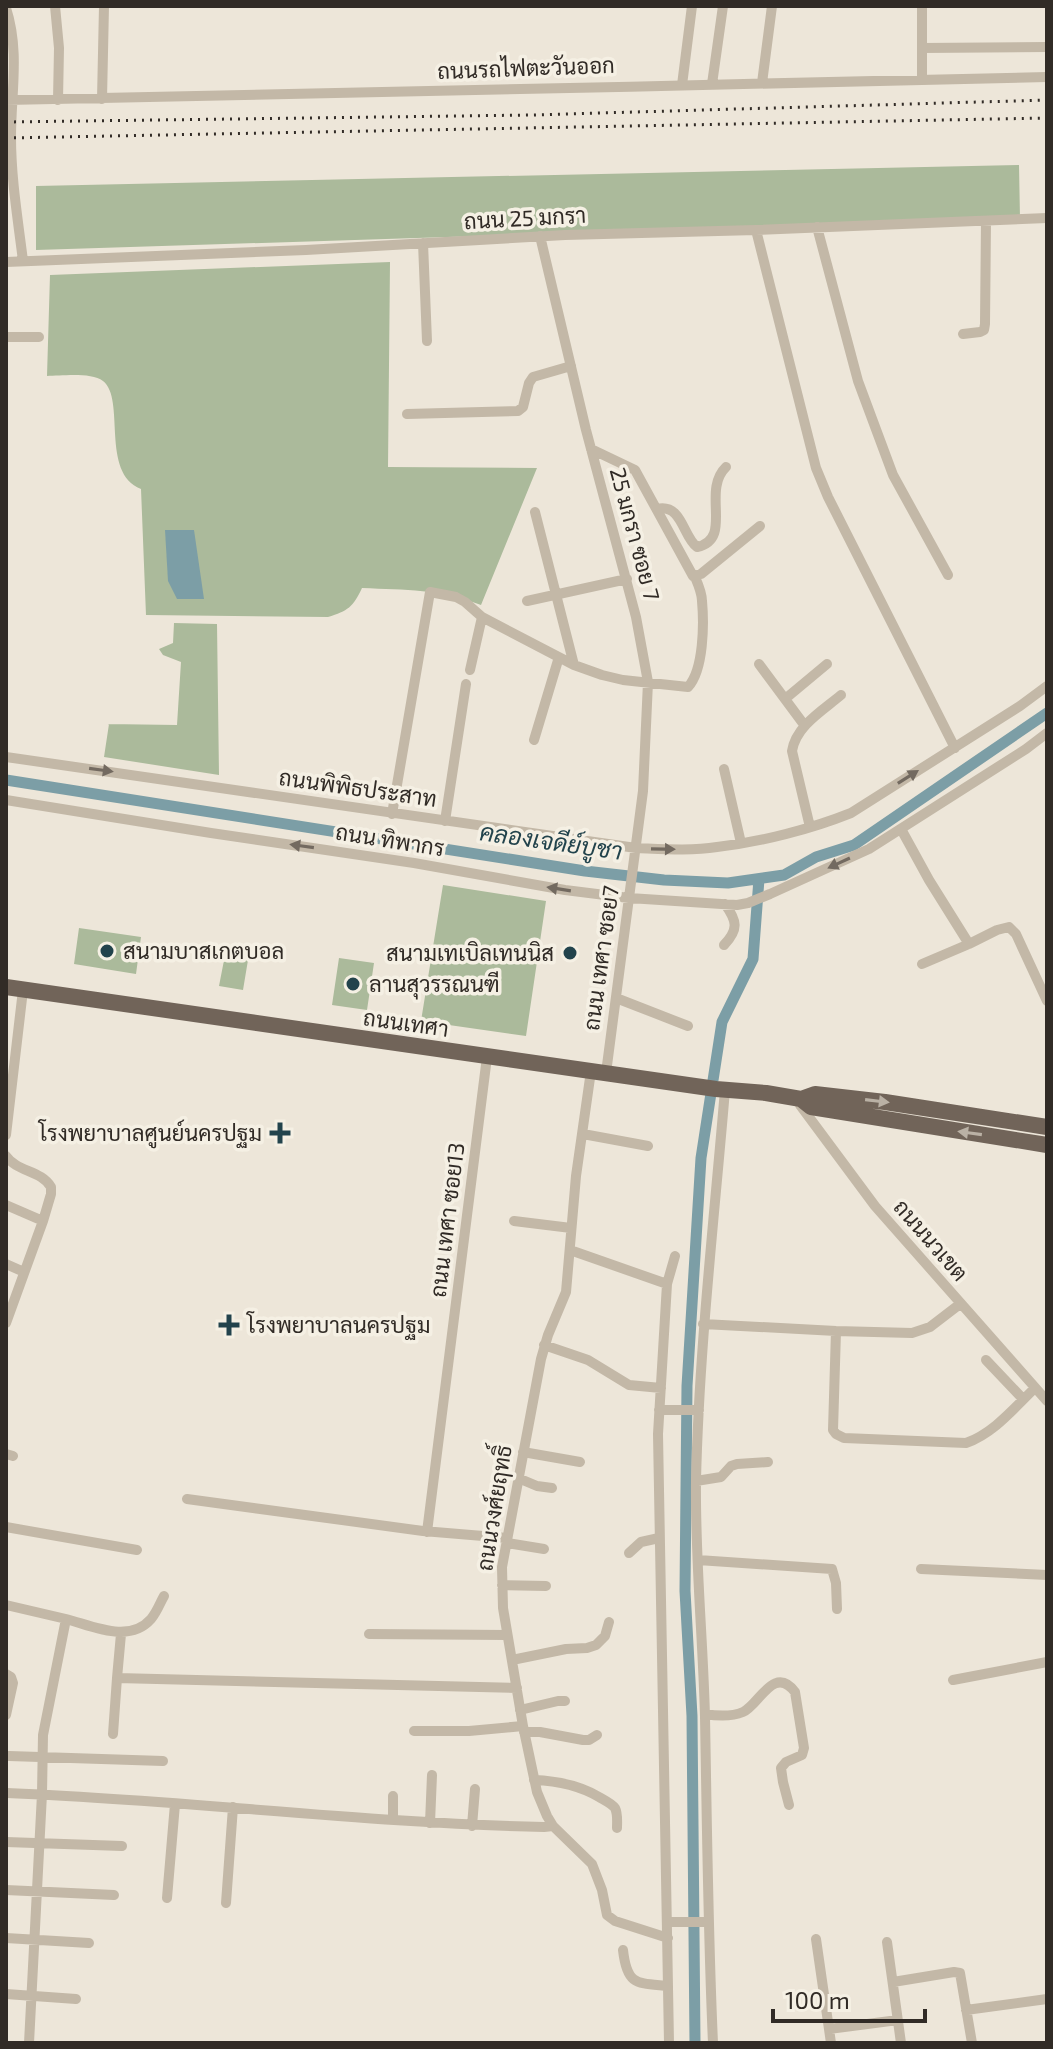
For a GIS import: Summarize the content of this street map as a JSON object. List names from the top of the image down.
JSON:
{
  "streets": {
    "main road": ["ถนนเทศา"],
    "street": [
      "ถนนรถไฟตะวันออก",
      "ถนน 25 มกรา",
      "25 มกรา ซอย 7",
      "ถนนพิพิธประสาท",
      "ถนน ทิพากร",
      "ถนน เทศา ซอย7",
      "ถนน เทศา ซอย13",
      "ถนนนวเขต",
      "ถนนวงศ์ยฤทธิ์"
    ]
  },
  "crossings": [
    ["ถนน 25 มกรา", "25 มกรา ซอย 7"],
    ["25 มกรา ซอย 7", "ถนนพิพิธประสาท"],
    ["25 มกรา ซอย 7", "ถนน เทศา ซอย7"],
    ["ถนนพิพิธประสาท", "ถนน เทศา ซอย7"],
    ["ถนน ทิพากร", "ถนน เทศา ซอย7"],
    ["ถนน เทศา ซอย7", "ถนนเทศา"],
    ["ถนน เทศา ซอย7", "ถนนวงศ์ยฤทธิ์"],
    ["ถนนเทศา", "ถนน เทศา ซอย13"],
    ["ถนนเทศา", "ถนนนวเขต"],
    ["ถนนเทศา", "ถนนวงศ์ยฤทธิ์"]
  ],
  "one_way": ["ถนนพิพิธประสาท", "ถนน ทิพากร"],
  "water": ["คลองเจดีย์บูชา"],
  "places": {
    "other": ["สนามบาสเกตบอล", "สนามเทเบิลเทนนิส", "ลานสุวรรณนฑี"],
    "health": ["โรงพยาบาลศูนย์นครปฐม", "โรงพยาบาลนครปฐม"]
  },
  "scale_bar": "100 m"
}
